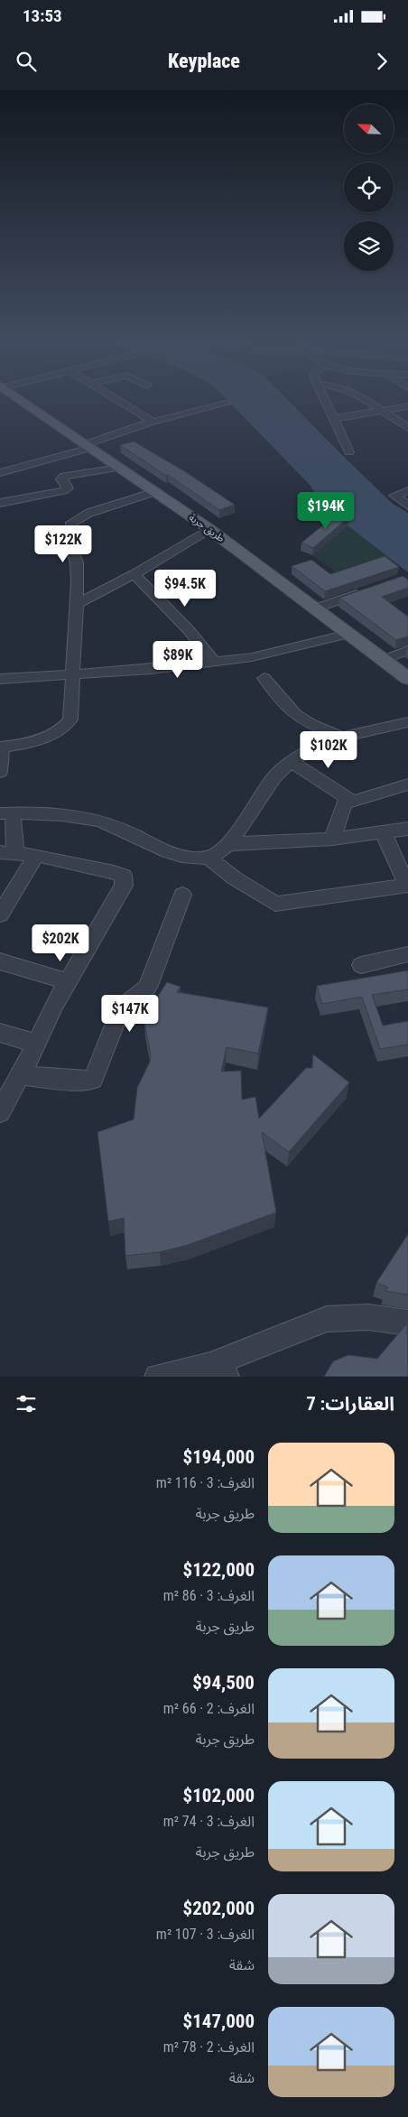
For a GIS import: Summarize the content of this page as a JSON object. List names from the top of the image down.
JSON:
{
  "streets": {
    "main road": ["طريق جربة"]
  },
  "north": "top left",
  "page": {
    "status": "13:53",
    "header": "Keyplace",
    "price": [
      "$194K",
      "$122K",
      "$94.5K",
      "$89K",
      "$102K",
      "$202K",
      "$147K"
    ],
    "heading": "العقارات: 7",
    "list": [
      {
        "name": "$194,000",
        "note": "الغرف: 3 · 116 m² · طريق جربة"
      },
      {
        "name": "$122,000",
        "note": "الغرف: 3 · 86 m² · طريق جربة"
      },
      {
        "name": "$94,500",
        "note": "الغرف: 2 · 66 m² · طريق جربة"
      },
      {
        "name": "$102,000",
        "note": "الغرف: 3 · 74 m² · طريق جربة"
      },
      {
        "name": "$202,000",
        "note": "الغرف: 3 · 107 m² · شقة"
      },
      {
        "name": "$147,000",
        "note": "الغرف: 2 · 78 m² · شقة"
      }
    ]
  }
}
